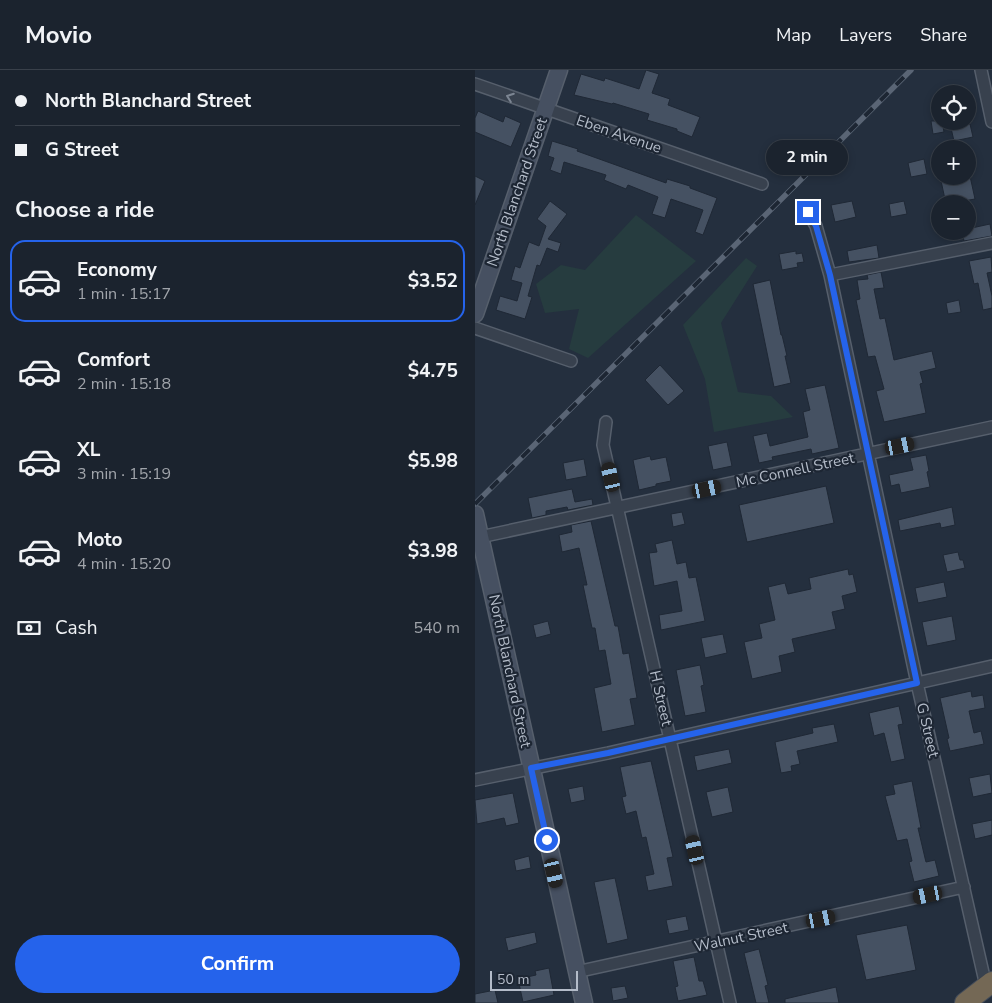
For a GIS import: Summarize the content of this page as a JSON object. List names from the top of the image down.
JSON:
{
  "streets": {
    "street": [
      "Eben Avenue",
      "North Blanchard Street",
      "Mc Connell Street",
      "H Street",
      "G Street",
      "Walnut Street"
    ]
  },
  "crossings": [
    ["Eben Avenue", "North Blanchard Street"],
    ["North Blanchard Street", "Mc Connell Street"],
    ["North Blanchard Street", "Walnut Street"],
    ["Mc Connell Street", "H Street"],
    ["Mc Connell Street", "G Street"],
    ["H Street", "Walnut Street"],
    ["G Street", "Walnut Street"]
  ],
  "scale_bar": "50 m",
  "page": {
    "header": "Movio",
    "nav": ["Map", "Layers", "Share"],
    "banner": ["North Blanchard Street", "G Street"],
    "map_buttons": ["+", "−"],
    "bubble": "2 min",
    "heading": "Choose a ride",
    "list": [
      {
        "name": "Economy",
        "note": "1 min · 15:17",
        "value": "$3.52"
      },
      {
        "name": "Comfort",
        "note": "2 min · 15:18",
        "value": "$4.75"
      },
      {
        "name": "XL",
        "note": "3 min · 15:19",
        "value": "$5.98"
      },
      {
        "name": "Moto",
        "note": "4 min · 15:20",
        "value": "$3.98"
      }
    ],
    "pay": ["Cash", "540 m"],
    "buttons": "Confirm",
    "scale": "50 m"
  }
}
